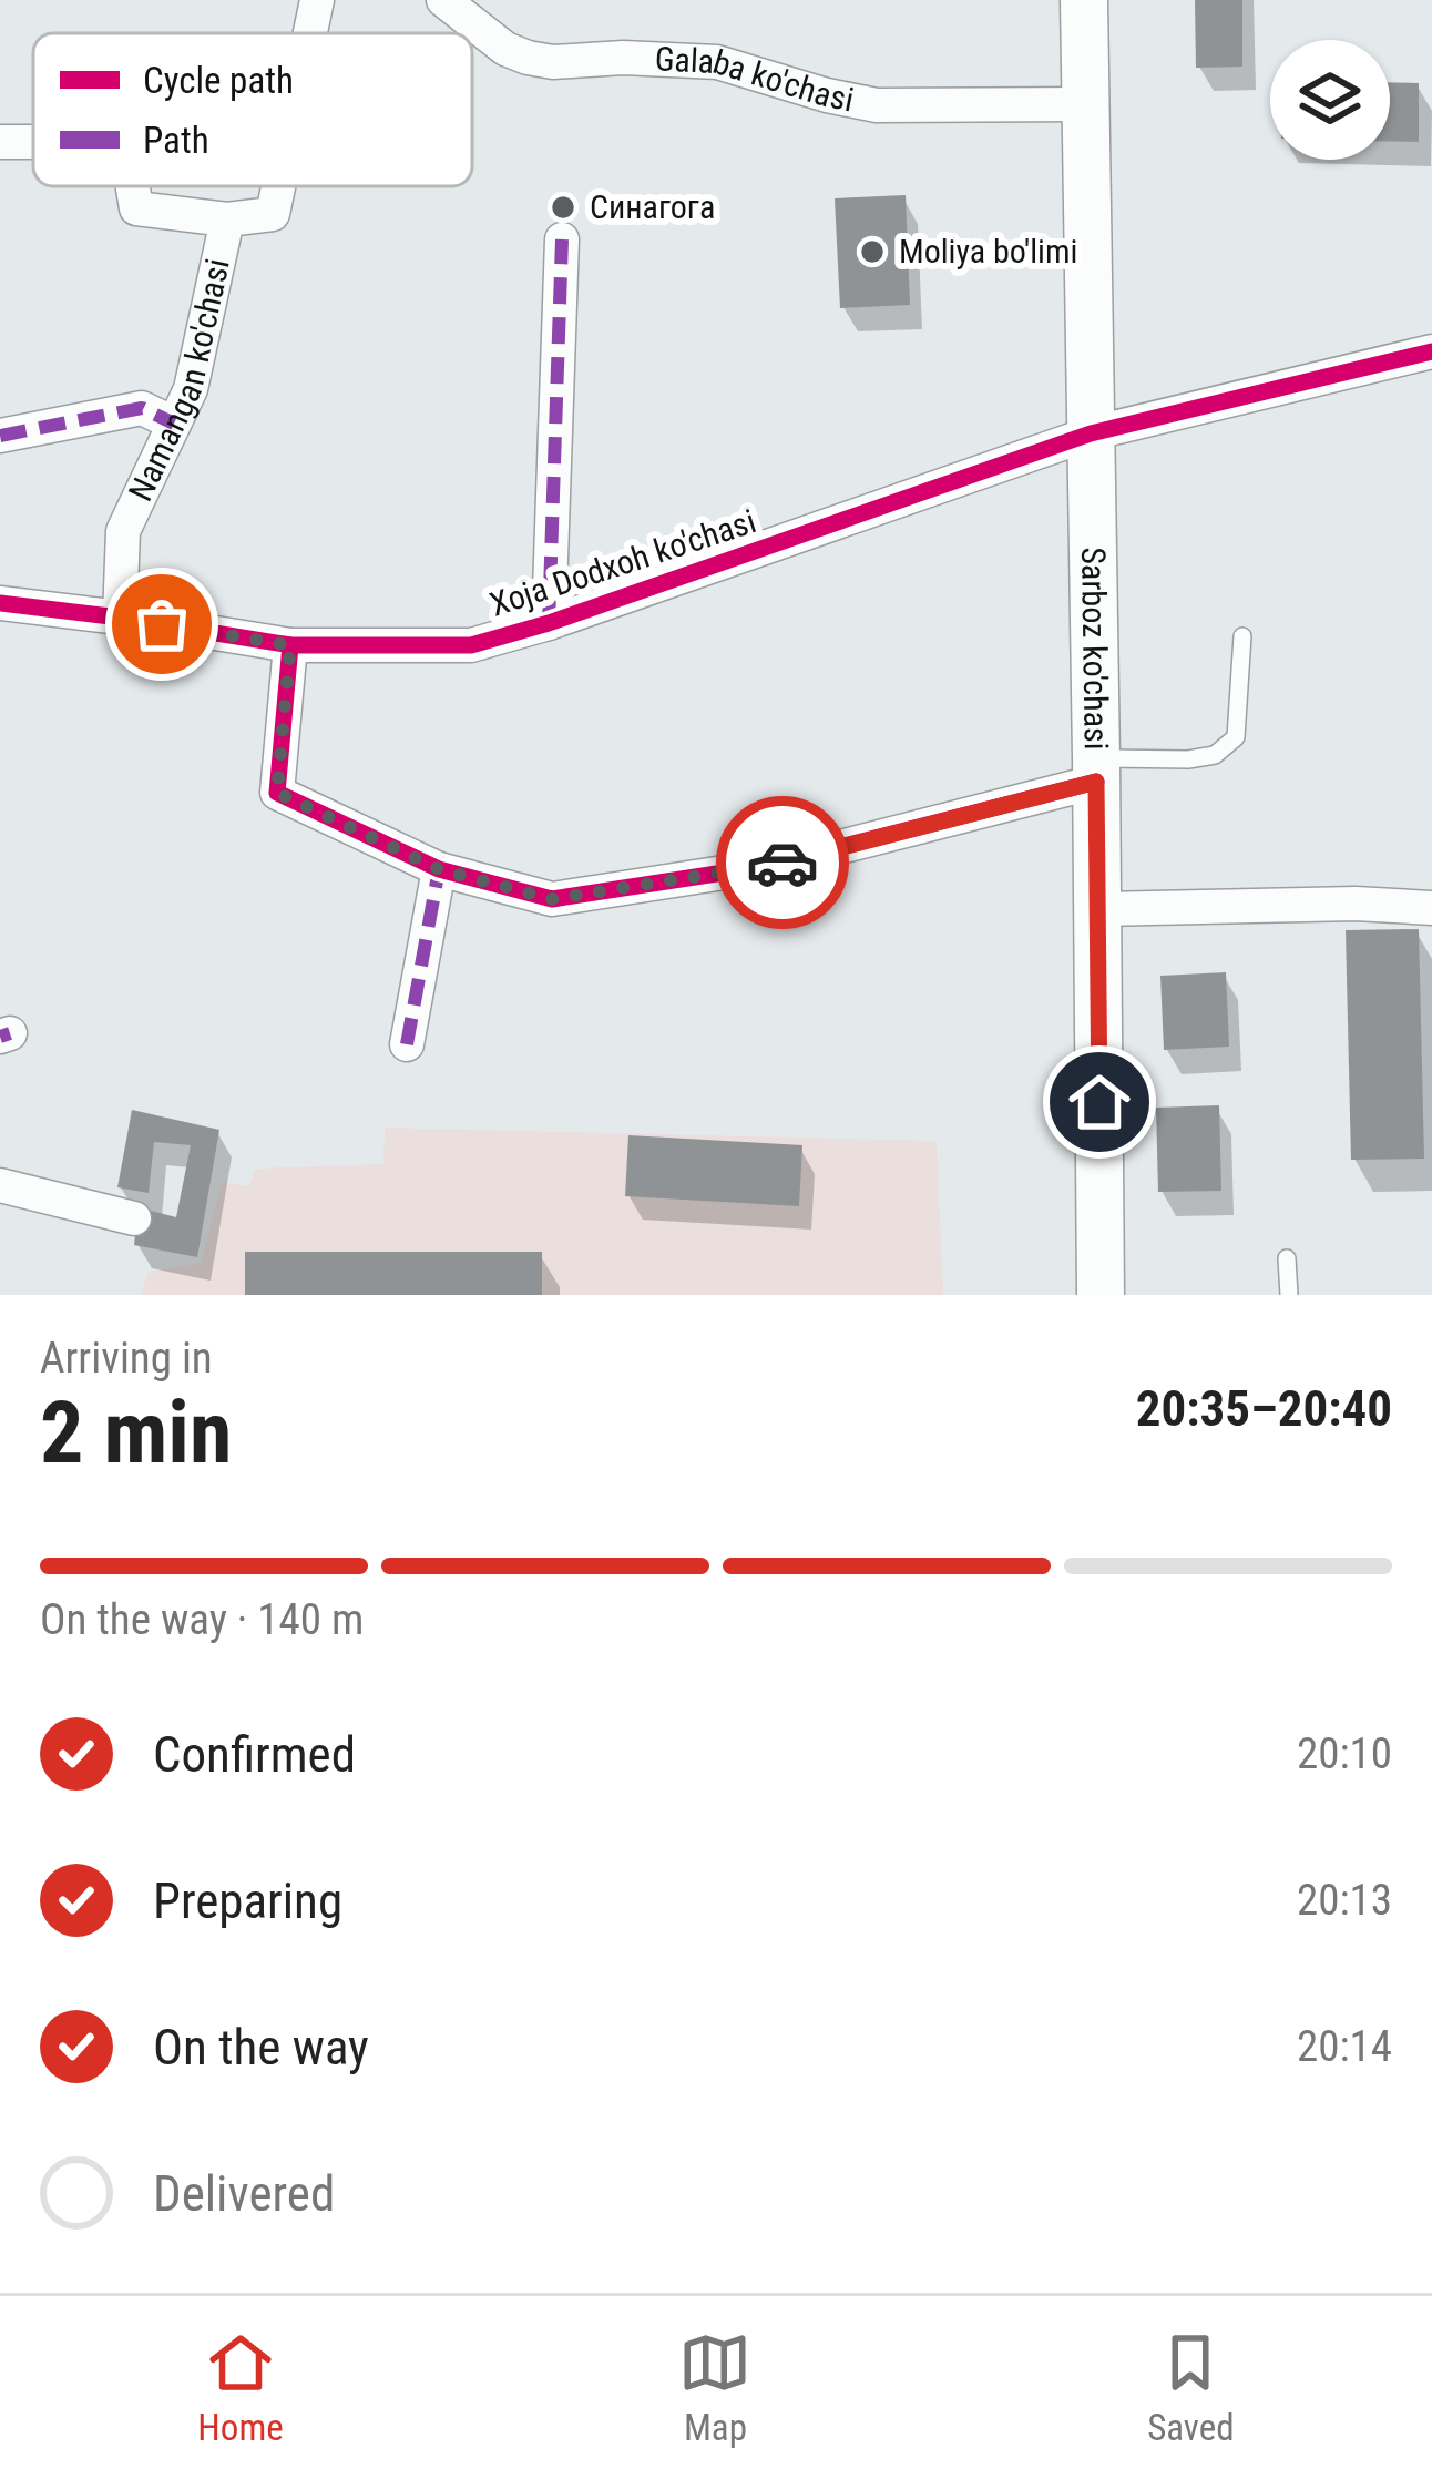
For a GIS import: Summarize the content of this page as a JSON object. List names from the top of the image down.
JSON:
{
  "streets": {
    "main road": ["Sarboz ko'chasi"],
    "street": ["Galaba ko'chasi", "Namangan ko'chasi", "Xoja Dodxoh ko'chasi"]
  },
  "crossings": [
    ["Galaba ko'chasi", "Sarboz ko'chasi"],
    ["Namangan ko'chasi", "Xoja Dodxoh ko'chasi"],
    ["Xoja Dodxoh ko'chasi", "Sarboz ko'chasi"]
  ],
  "places": ["Синагога", "Moliya bo'limi"],
  "legend": ["Cycle path", "Path"],
  "page": {
    "heading": ["2 min", "Arriving in", "20:35–20:40"],
    "bar": "On the way · 140 m",
    "list": [
      ["Confirmed", "20:10"],
      ["Preparing", "20:13"],
      ["On the way", "20:14"],
      "Delivered"
    ],
    "tabs": ["Home", "Map", "Saved"]
  }
}
